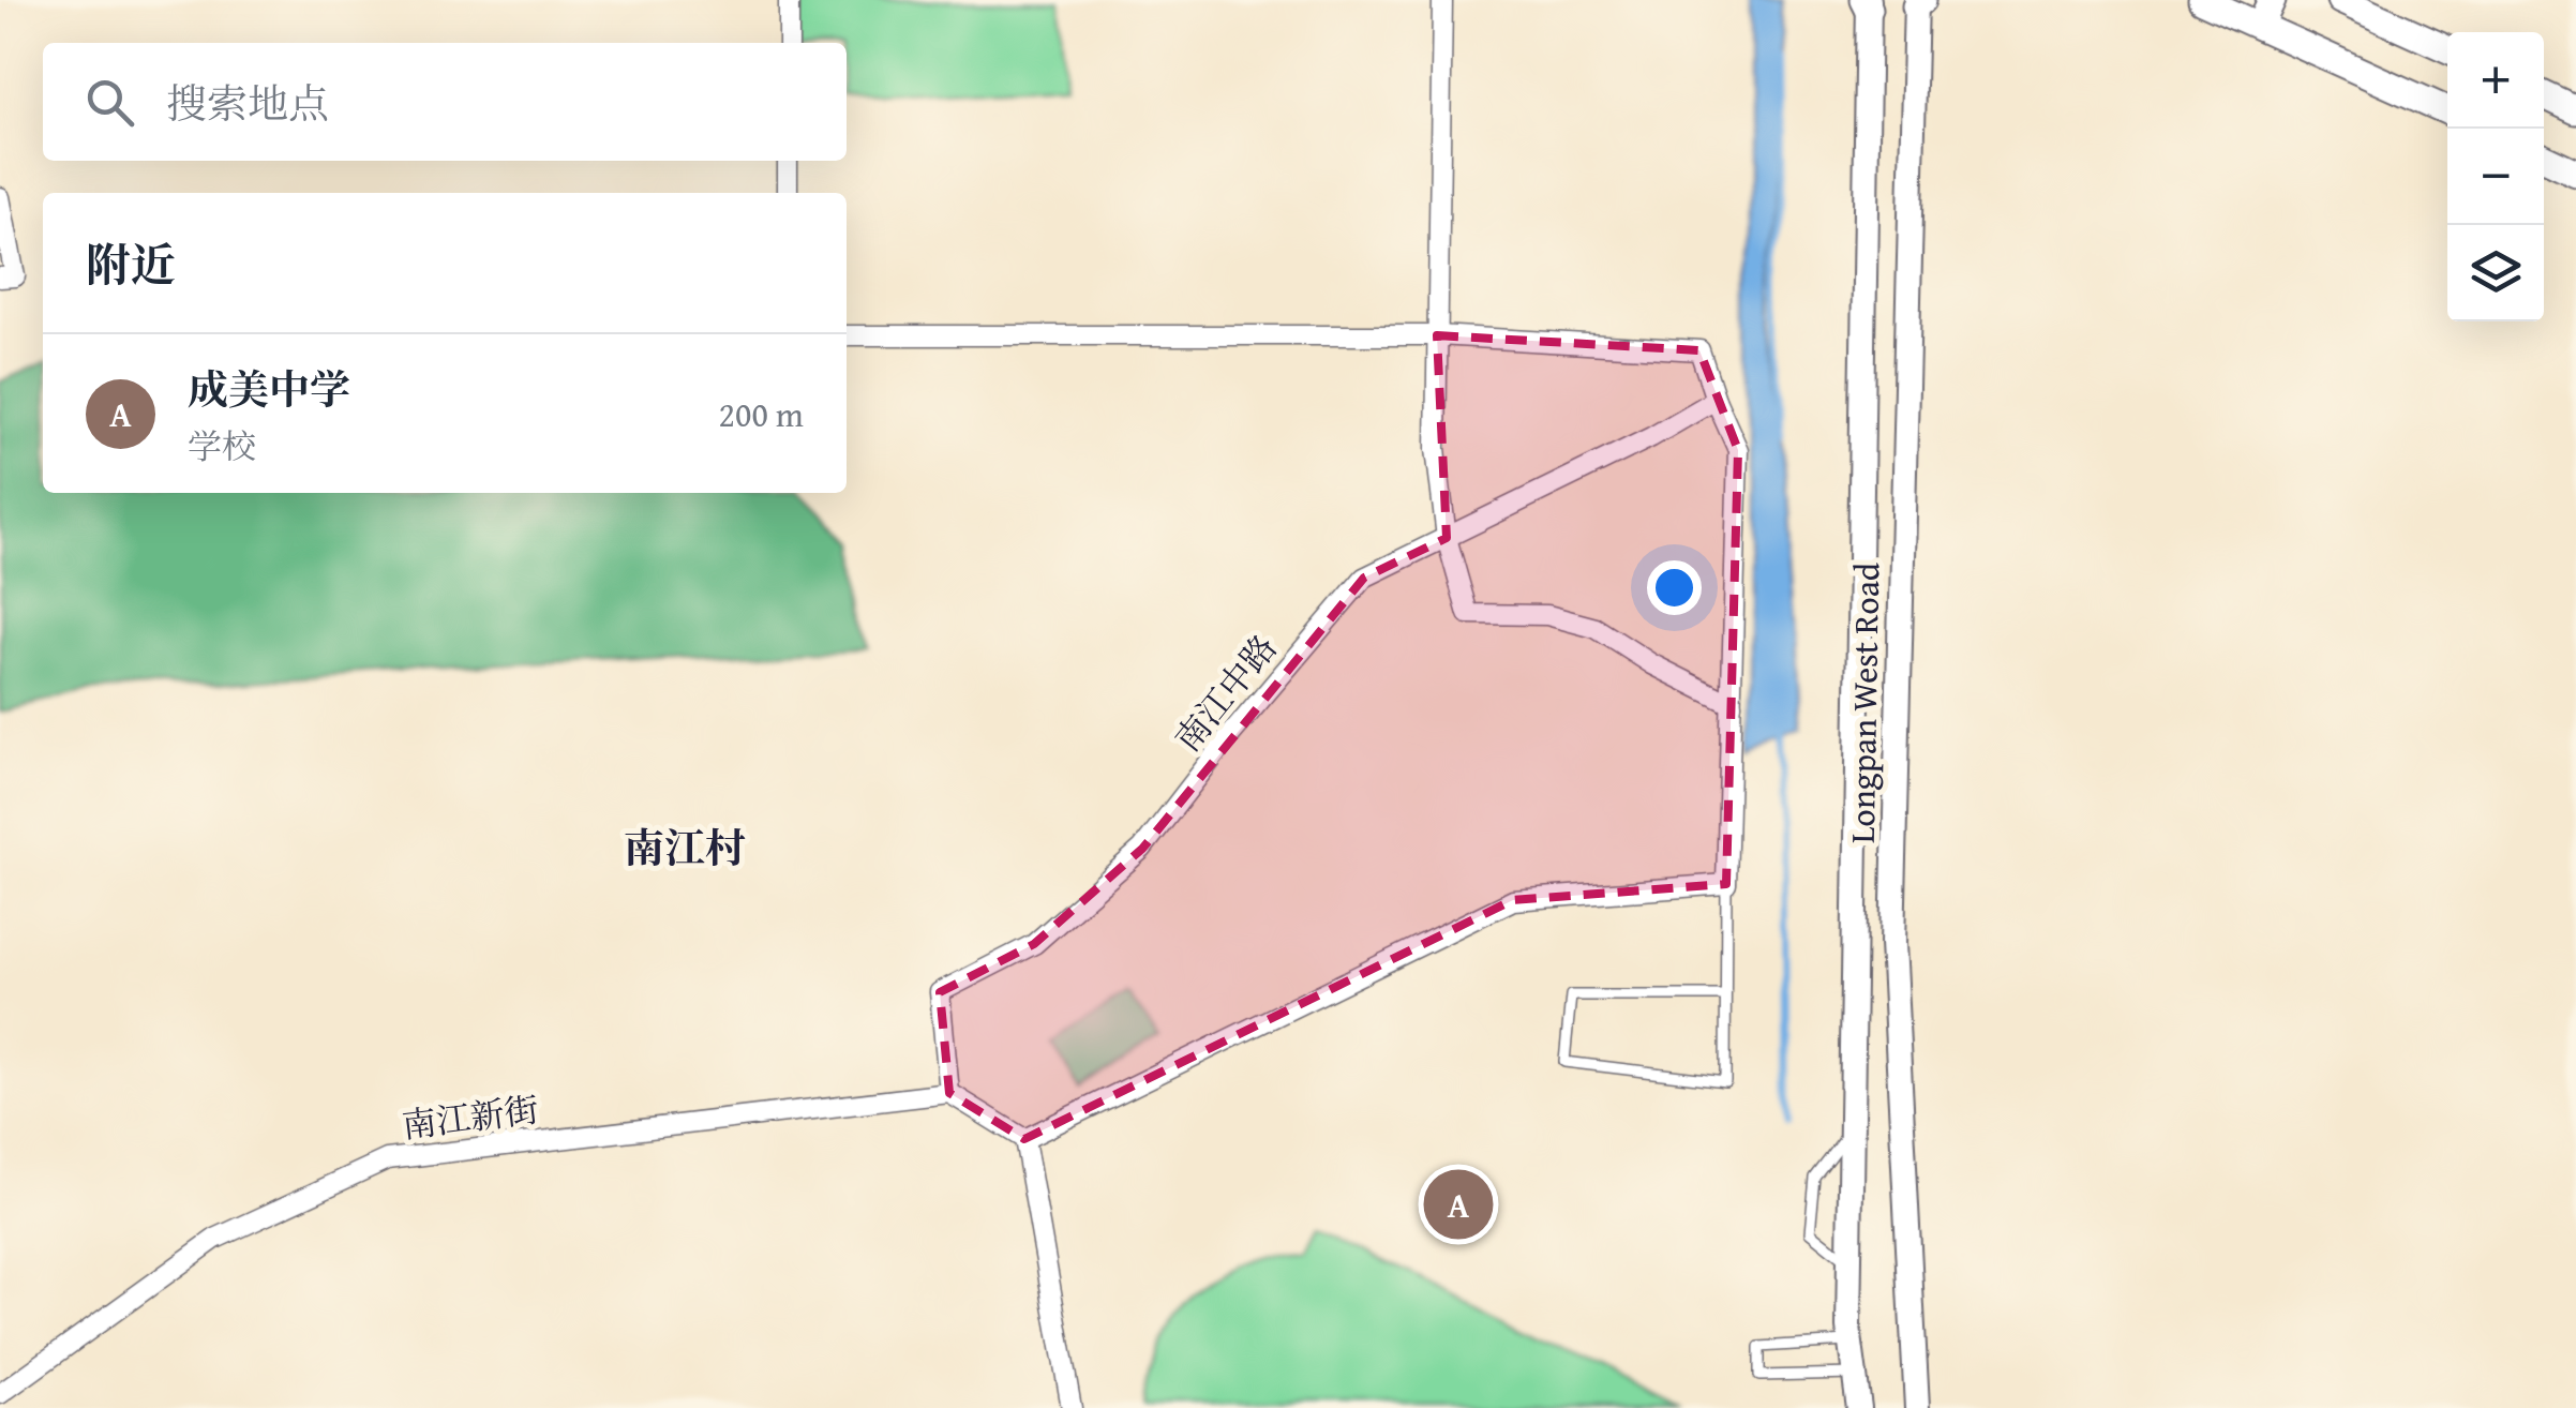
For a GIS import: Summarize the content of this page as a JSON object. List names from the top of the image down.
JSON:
{
  "streets": {
    "street": ["南江中路", "Longpan West Road", "南江新街"]
  },
  "crossings": [
    ["南江中路", "南江新街"]
  ],
  "districts": ["南江村"],
  "page": {
    "map_buttons": ["+", "−"],
    "search": "搜索地点",
    "heading": "附近",
    "list": [
      {
        "mark": "A",
        "name": "成美中学",
        "note": "学校",
        "value": "200 m"
      }
    ],
    "pins": "A"
  }
}
